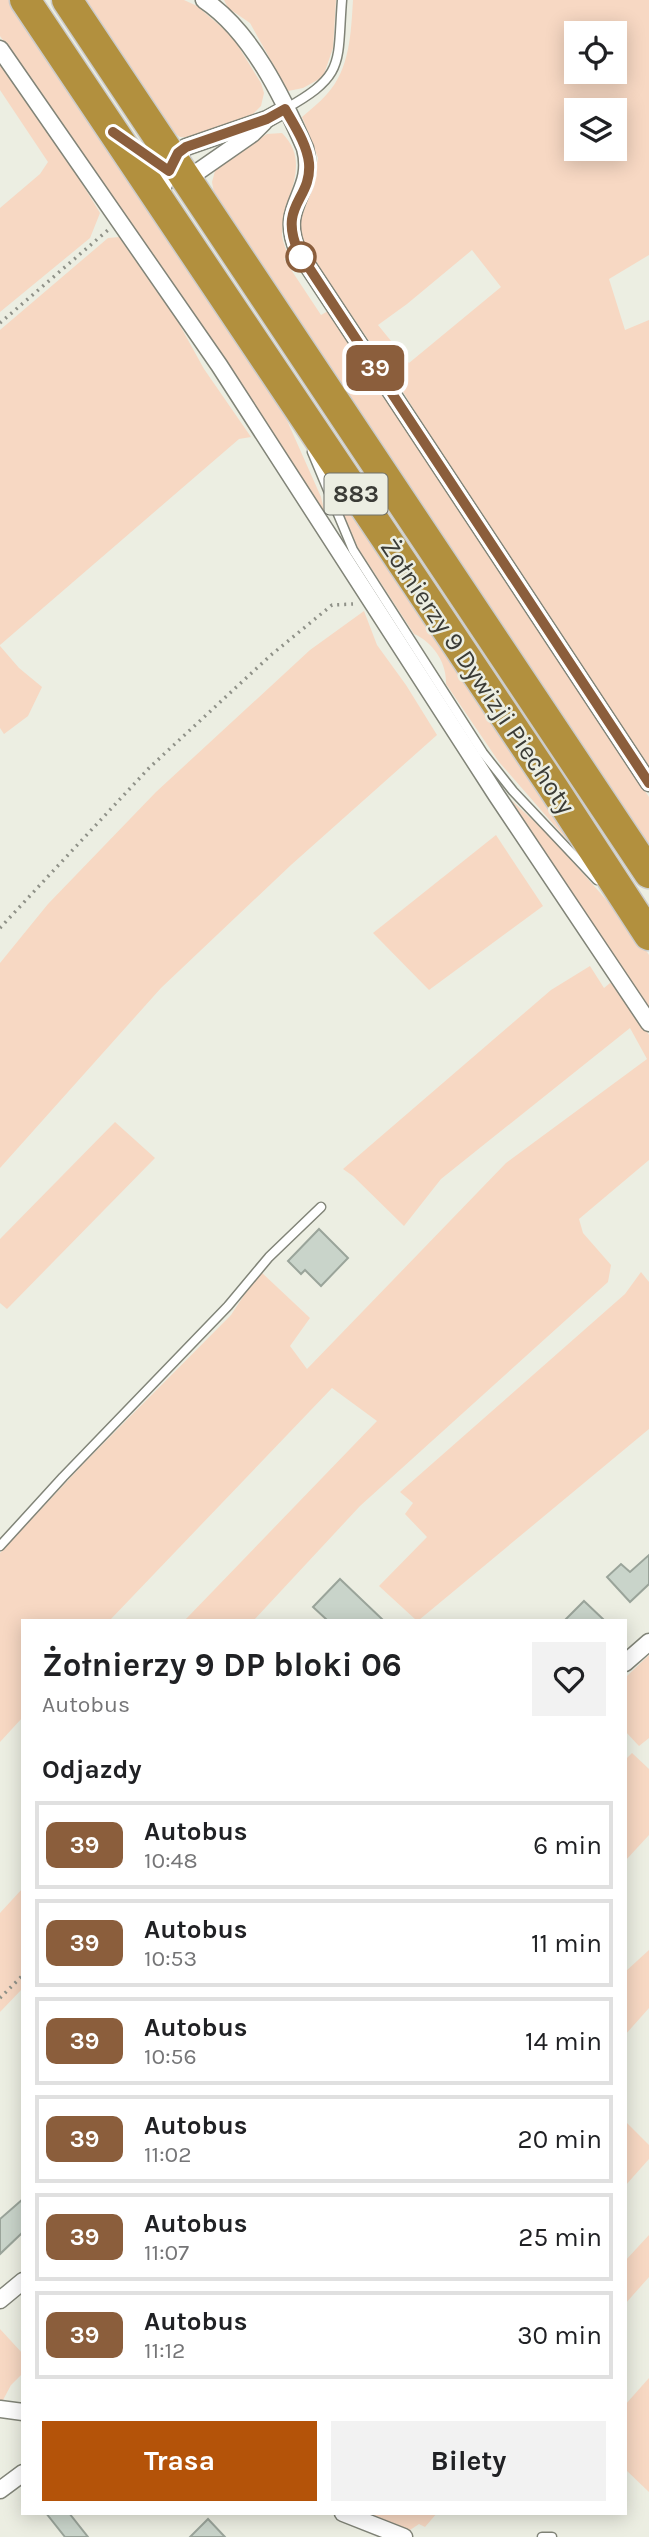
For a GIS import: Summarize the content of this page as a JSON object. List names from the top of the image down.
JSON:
{
  "streets": {
    "highway": ["883", "Żołnierzy 9 Dywizji Piechoty"]
  },
  "lines": ["bus line 39"],
  "page": {
    "on_map": "39",
    "heading": [
      ["Żołnierzy 9 DP bloki 06", "Autobus"],
      "Odjazdy"
    ],
    "list": [
      {
        "mark": "39",
        "name": "Autobus",
        "note": "10:48",
        "value": "6 min"
      },
      {
        "mark": "39",
        "name": "Autobus",
        "note": "10:53",
        "value": "11 min"
      },
      {
        "mark": "39",
        "name": "Autobus",
        "note": "10:56",
        "value": "14 min"
      },
      {
        "mark": "39",
        "name": "Autobus",
        "note": "11:02",
        "value": "20 min"
      },
      {
        "mark": "39",
        "name": "Autobus",
        "note": "11:07",
        "value": "25 min"
      },
      {
        "mark": "39",
        "name": "Autobus",
        "note": "11:12",
        "value": "30 min"
      }
    ],
    "buttons": ["Trasa", "Bilety"]
  }
}
